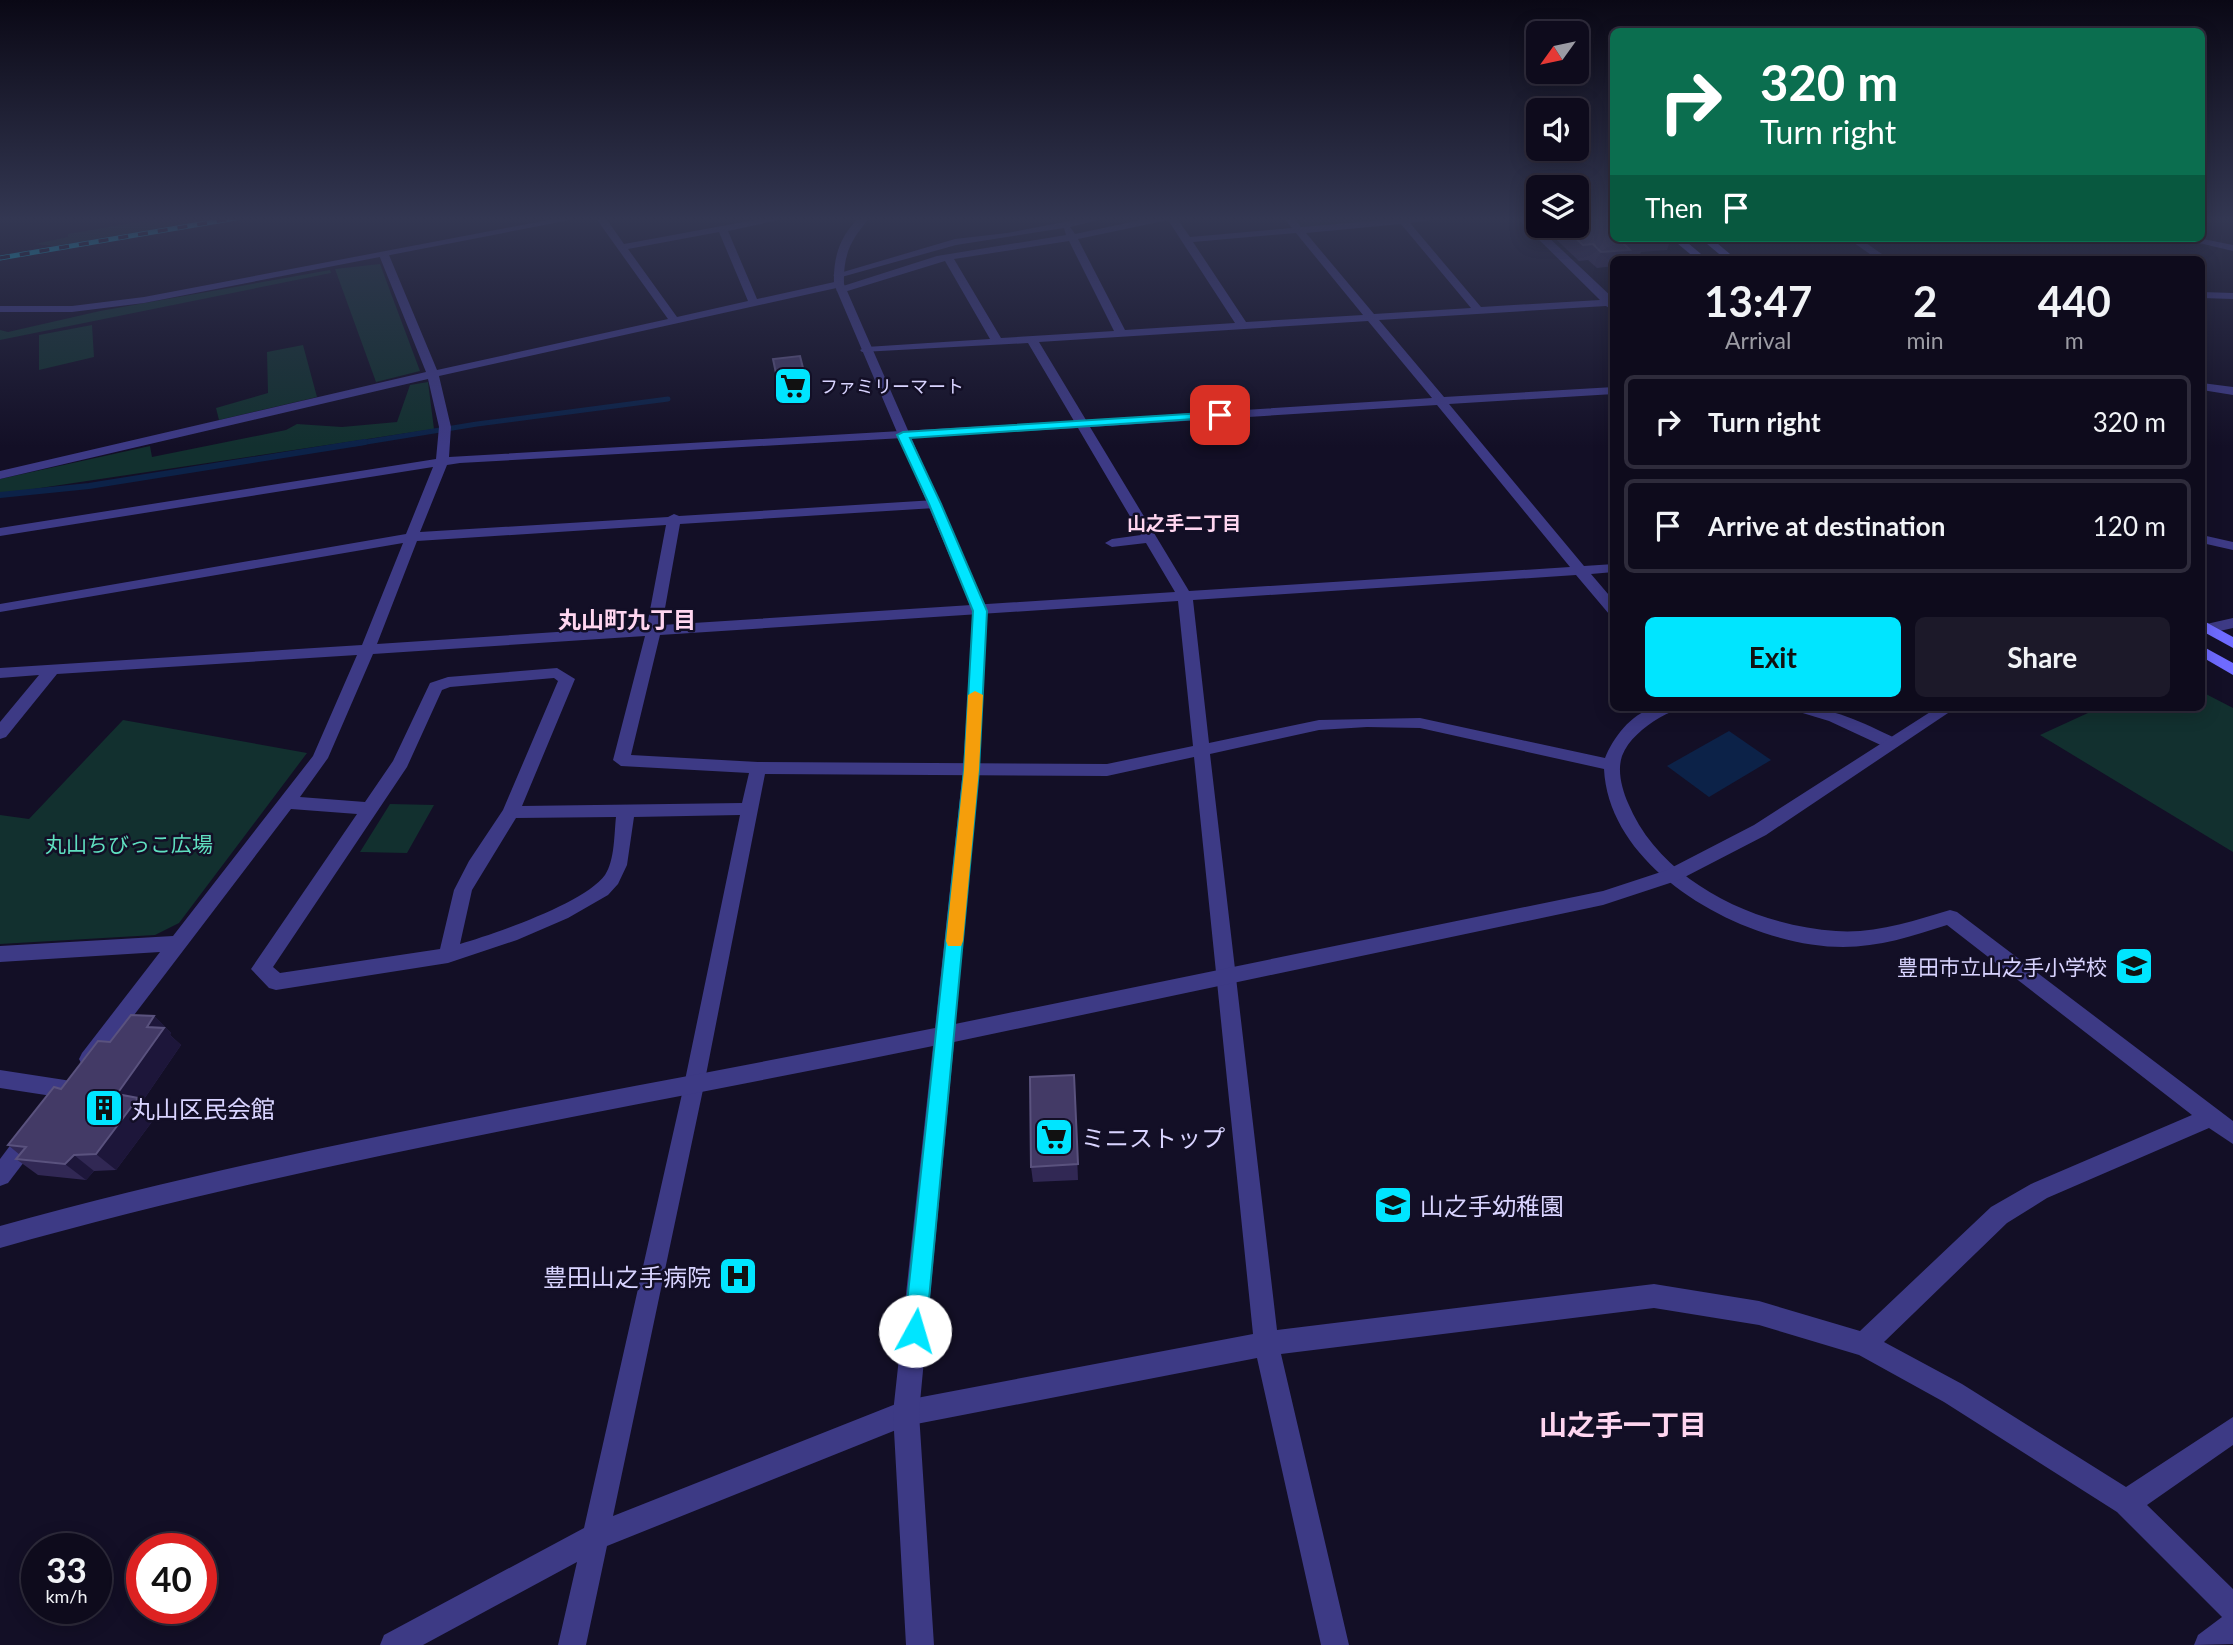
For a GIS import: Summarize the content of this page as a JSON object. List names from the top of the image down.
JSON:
{
  "districts": ["山之手二丁目", "丸山町九丁目", "山之手一丁目"],
  "parks": ["丸山ちびっこ広場"],
  "places": {
    "supermarket": ["ファミリーマート", "ミニストップ"],
    "school or university": ["豊田市立山之手小学校", "山之手幼稚園"],
    "building": ["丸山区民会館"],
    "hospital": ["豊田山之手病院"]
  },
  "north": "bottom left",
  "page": {
    "turn": ["320 m", "Turn right"],
    "then": "Then",
    "eta": [
      "13:47",
      "Arrival",
      "2",
      "min",
      "440",
      "m"
    ],
    "list": [
      {
        "name": "Turn right",
        "value": "320 m"
      },
      {
        "name": "Arrive at destination",
        "value": "120 m"
      }
    ],
    "buttons": ["Exit", "Share"],
    "speed": "33 km/h",
    "limit": "40"
  }
}
